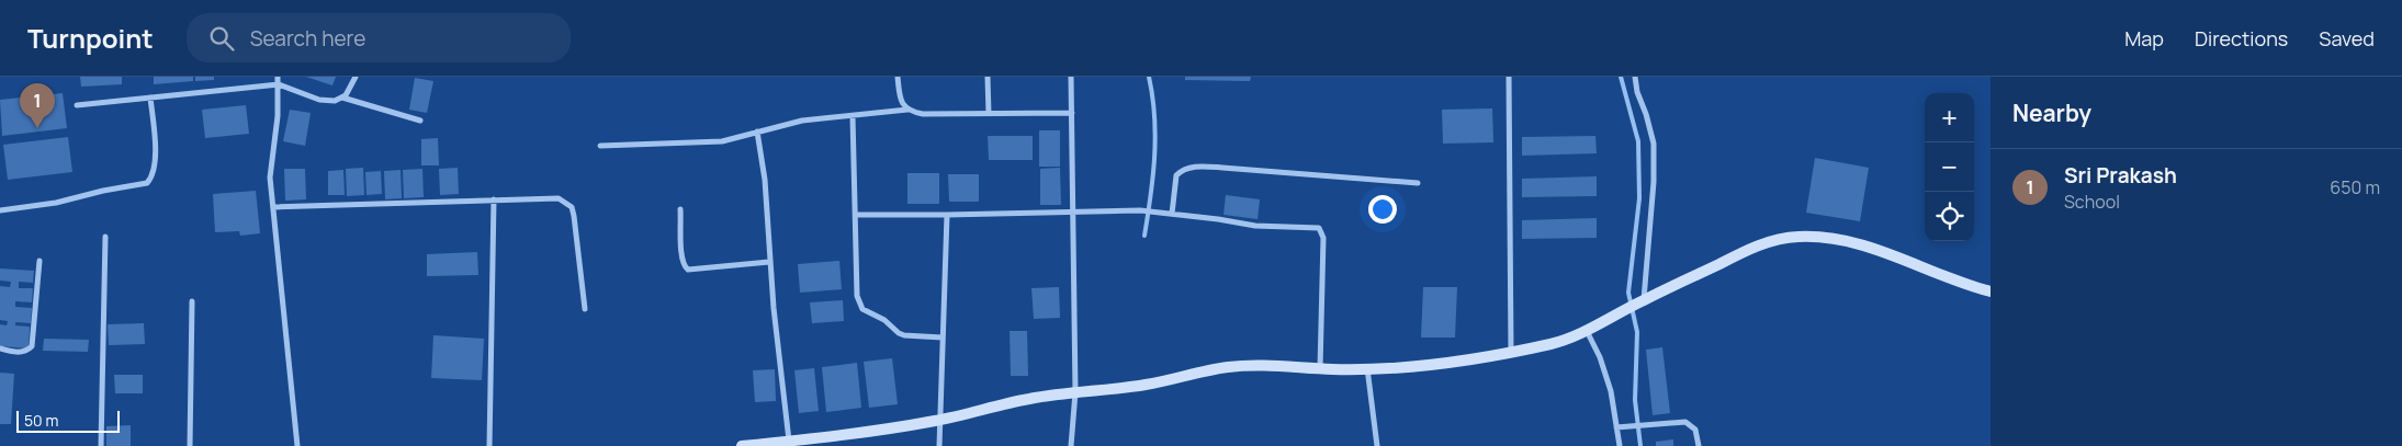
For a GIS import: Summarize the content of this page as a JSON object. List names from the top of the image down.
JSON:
{
  "scale_bar": "50 m",
  "page": {
    "header": "Turnpoint",
    "search": "Search here",
    "nav": ["Map", "Directions", "Saved"],
    "heading": "Nearby",
    "pins": "1",
    "map_buttons": ["+", "−"],
    "list": [
      {
        "mark": "1",
        "name": "Sri Prakash",
        "note": "School",
        "value": "650 m"
      }
    ],
    "scale": "50 m"
  }
}
